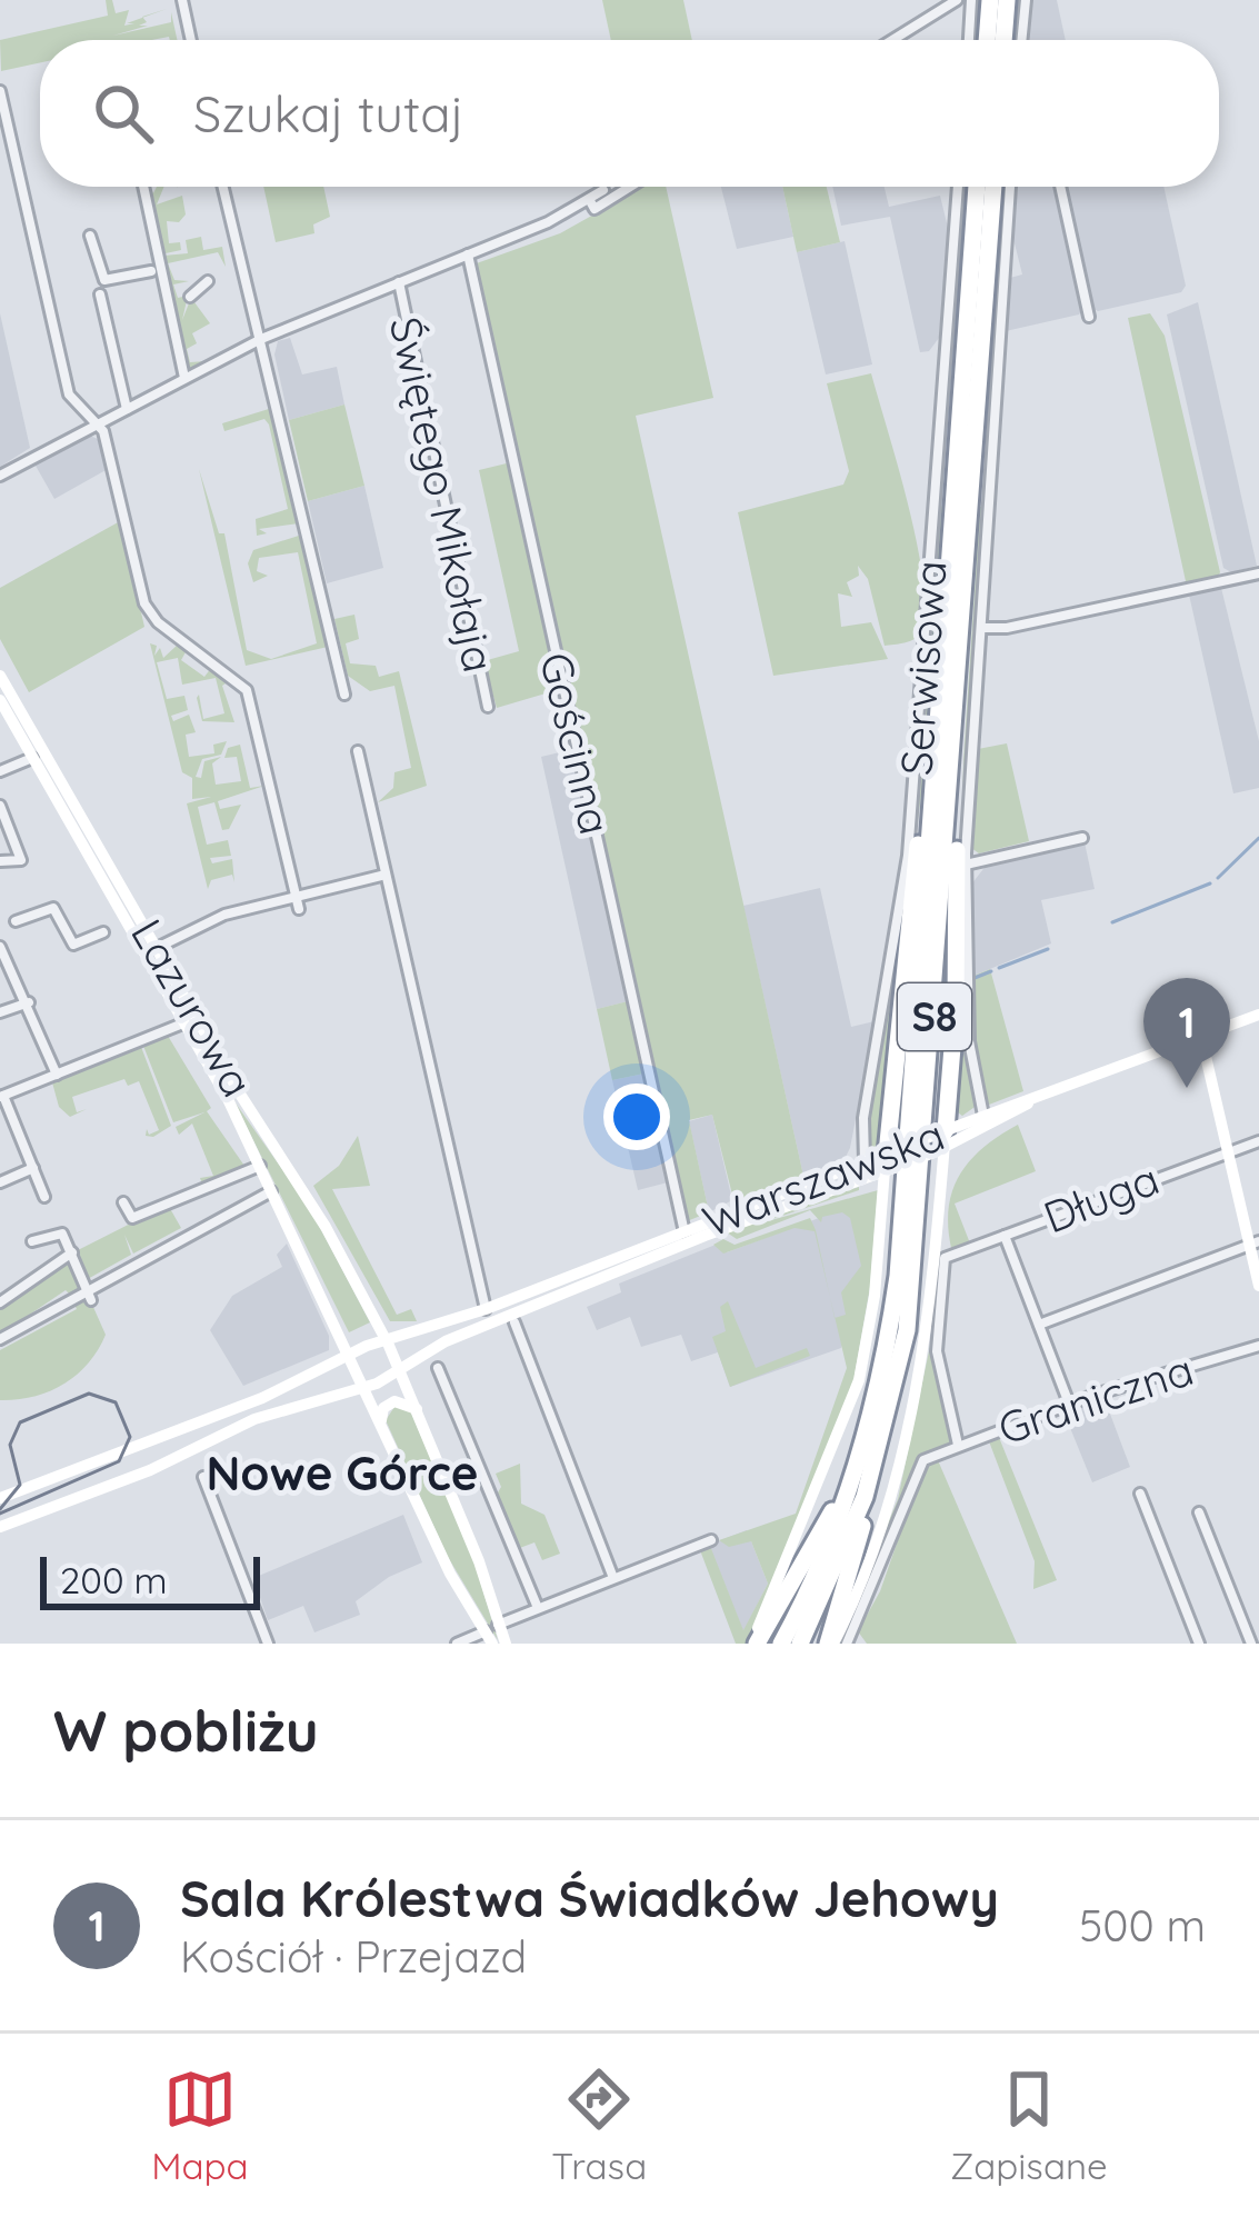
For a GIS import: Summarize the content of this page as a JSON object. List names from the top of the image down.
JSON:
{
  "streets": {
    "highway": ["S8"],
    "main road": ["Lazurowa", "Warszawska"],
    "street": [
      "Świętego Mikołaja",
      "Serwisowa",
      "Gościnna",
      "Długa",
      "Graniczna"
    ]
  },
  "crossings": [
    ["Serwisowa", "Warszawska"],
    ["Gościnna", "Warszawska"],
    ["Lazurowa", "Warszawska"],
    ["Długa", "Graniczna"]
  ],
  "districts": ["Nowe Górce"],
  "scale_bar": "200 m",
  "page": {
    "search": "Szukaj tutaj",
    "pins": "1",
    "scale": "200 m",
    "heading": "W pobliżu",
    "list": [
      {
        "mark": "1",
        "name": "Sala Królestwa Świadków Jehowy",
        "note": "Kościół · Przejazd",
        "value": "500 m"
      }
    ],
    "nav": ["Mapa", "Trasa", "Zapisane"]
  }
}
